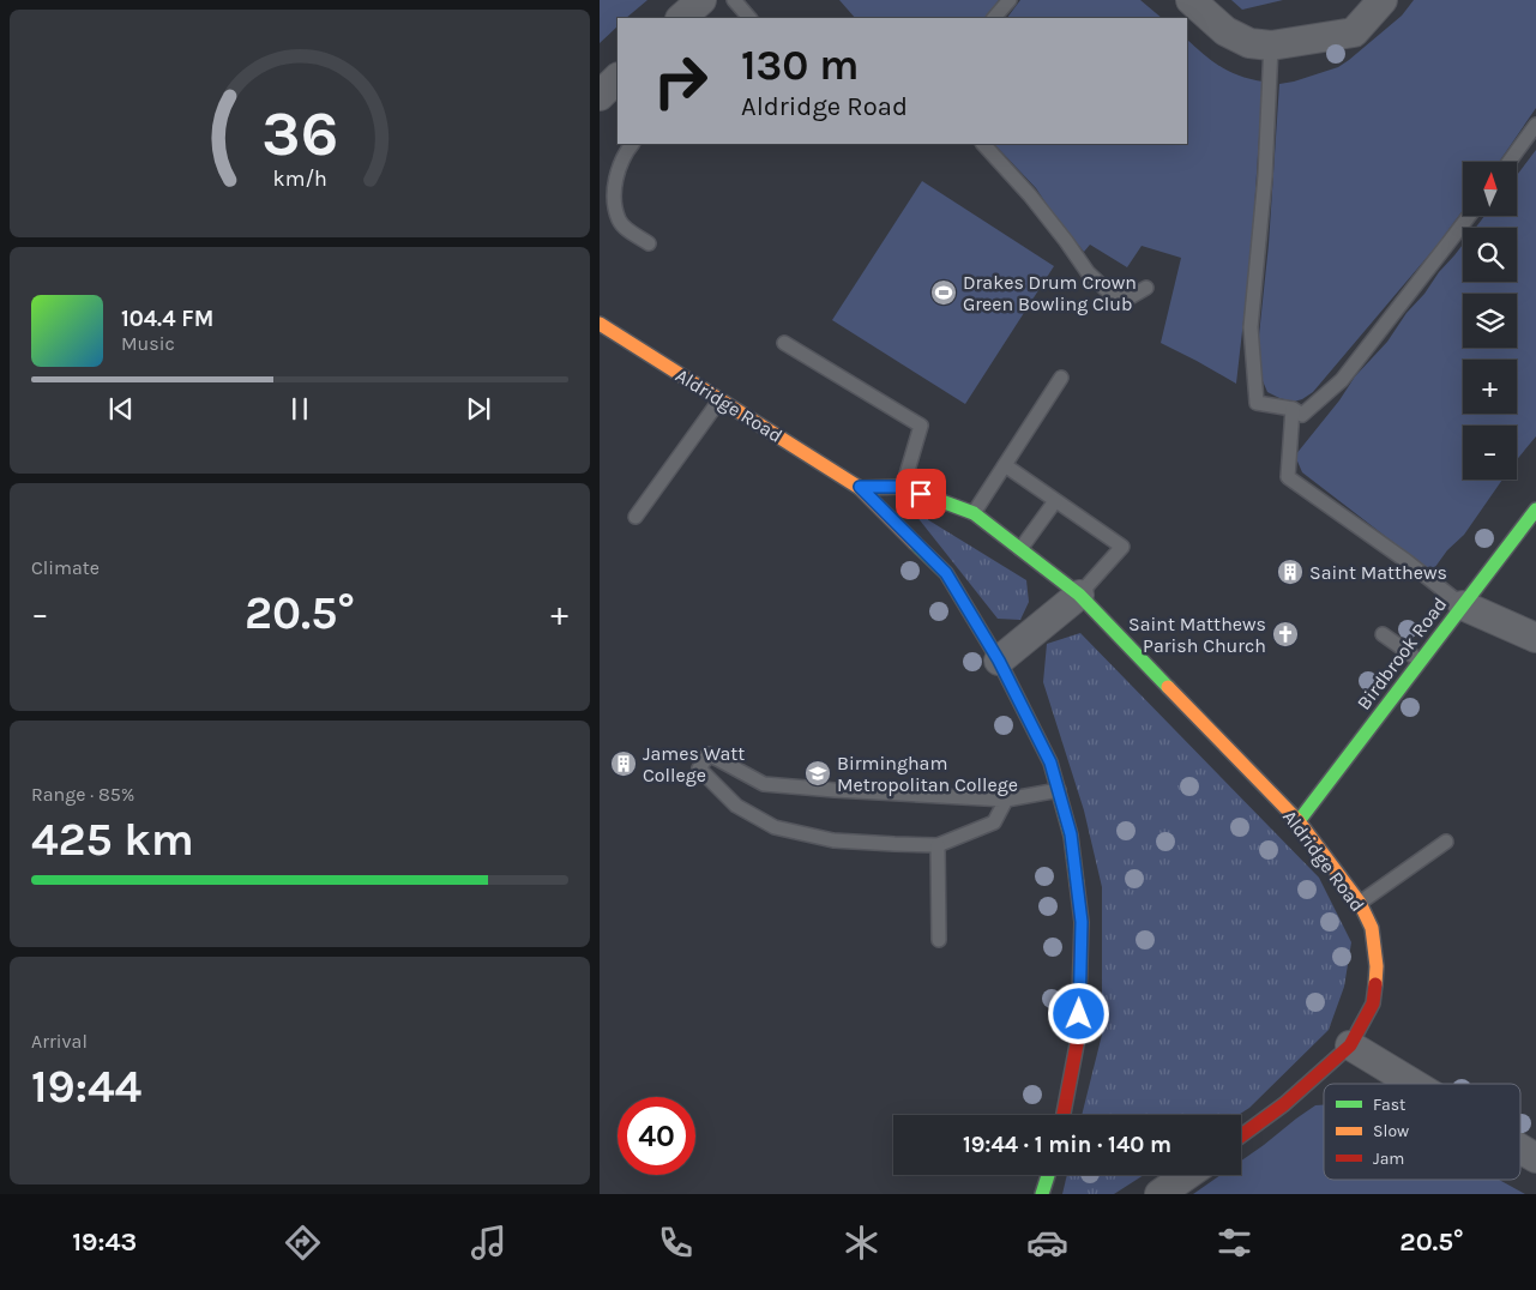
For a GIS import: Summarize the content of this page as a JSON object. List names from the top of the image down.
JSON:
{
  "streets": {
    "street": ["Aldridge Road", "Birdbrook Road"]
  },
  "crossings": [
    ["Aldridge Road", "Birdbrook Road"]
  ],
  "places": {
    "sports": ["Drakes Drum Crown Green Bowling Club"],
    "building": ["Saint Matthews", "James Watt College"],
    "church": ["Saint Matthews Parish Church"],
    "school or university": ["Birmingham Metropolitan College"]
  },
  "legend": ["Fast", "Slow", "Jam"],
  "north": "top",
  "page": {
    "turn": ["130 m", "Aldridge Road"],
    "map_buttons": ["+", "−"],
    "song": ["104.4 FM", "Music"],
    "tile": [
      "Climate",
      ["Range · 85%", "425 km"],
      ["Arrival", "19:44"]
    ],
    "heat": ["−", "20.5°", "+"],
    "limit": "40",
    "trip": "19:44 · 1 min · 140 m",
    "tabs": ["19:43", "20.5°"],
    "gauge": ["36", "km/h"]
  }
}
